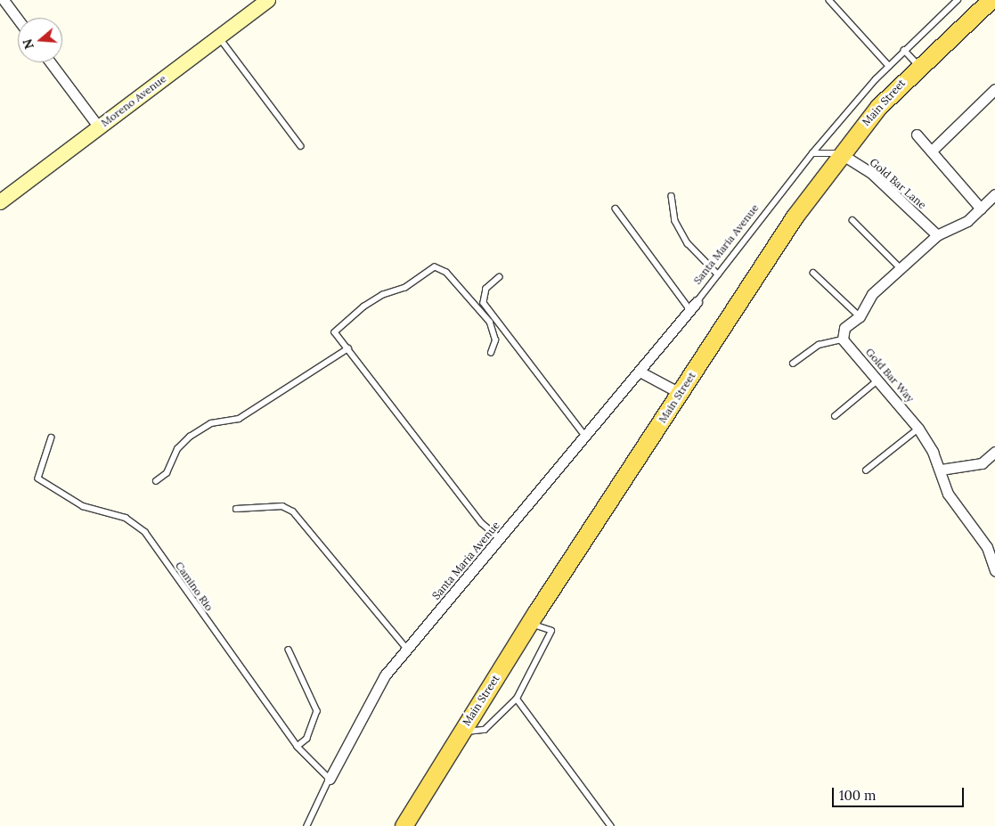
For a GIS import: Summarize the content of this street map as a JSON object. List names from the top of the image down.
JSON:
{
  "streets": {
    "main road": ["Main Street"],
    "street": [
      "Moreno Avenue",
      "Gold Bar Lane",
      "Santa Maria Avenue",
      "Gold Bar Way"
    ],
    "lane": ["Camino Rio"]
  },
  "crossings": [
    ["Main Street", "Gold Bar Lane"],
    ["Santa Maria Avenue", "Camino Rio"]
  ],
  "scale_bar": "100 m",
  "north": "left"
}
